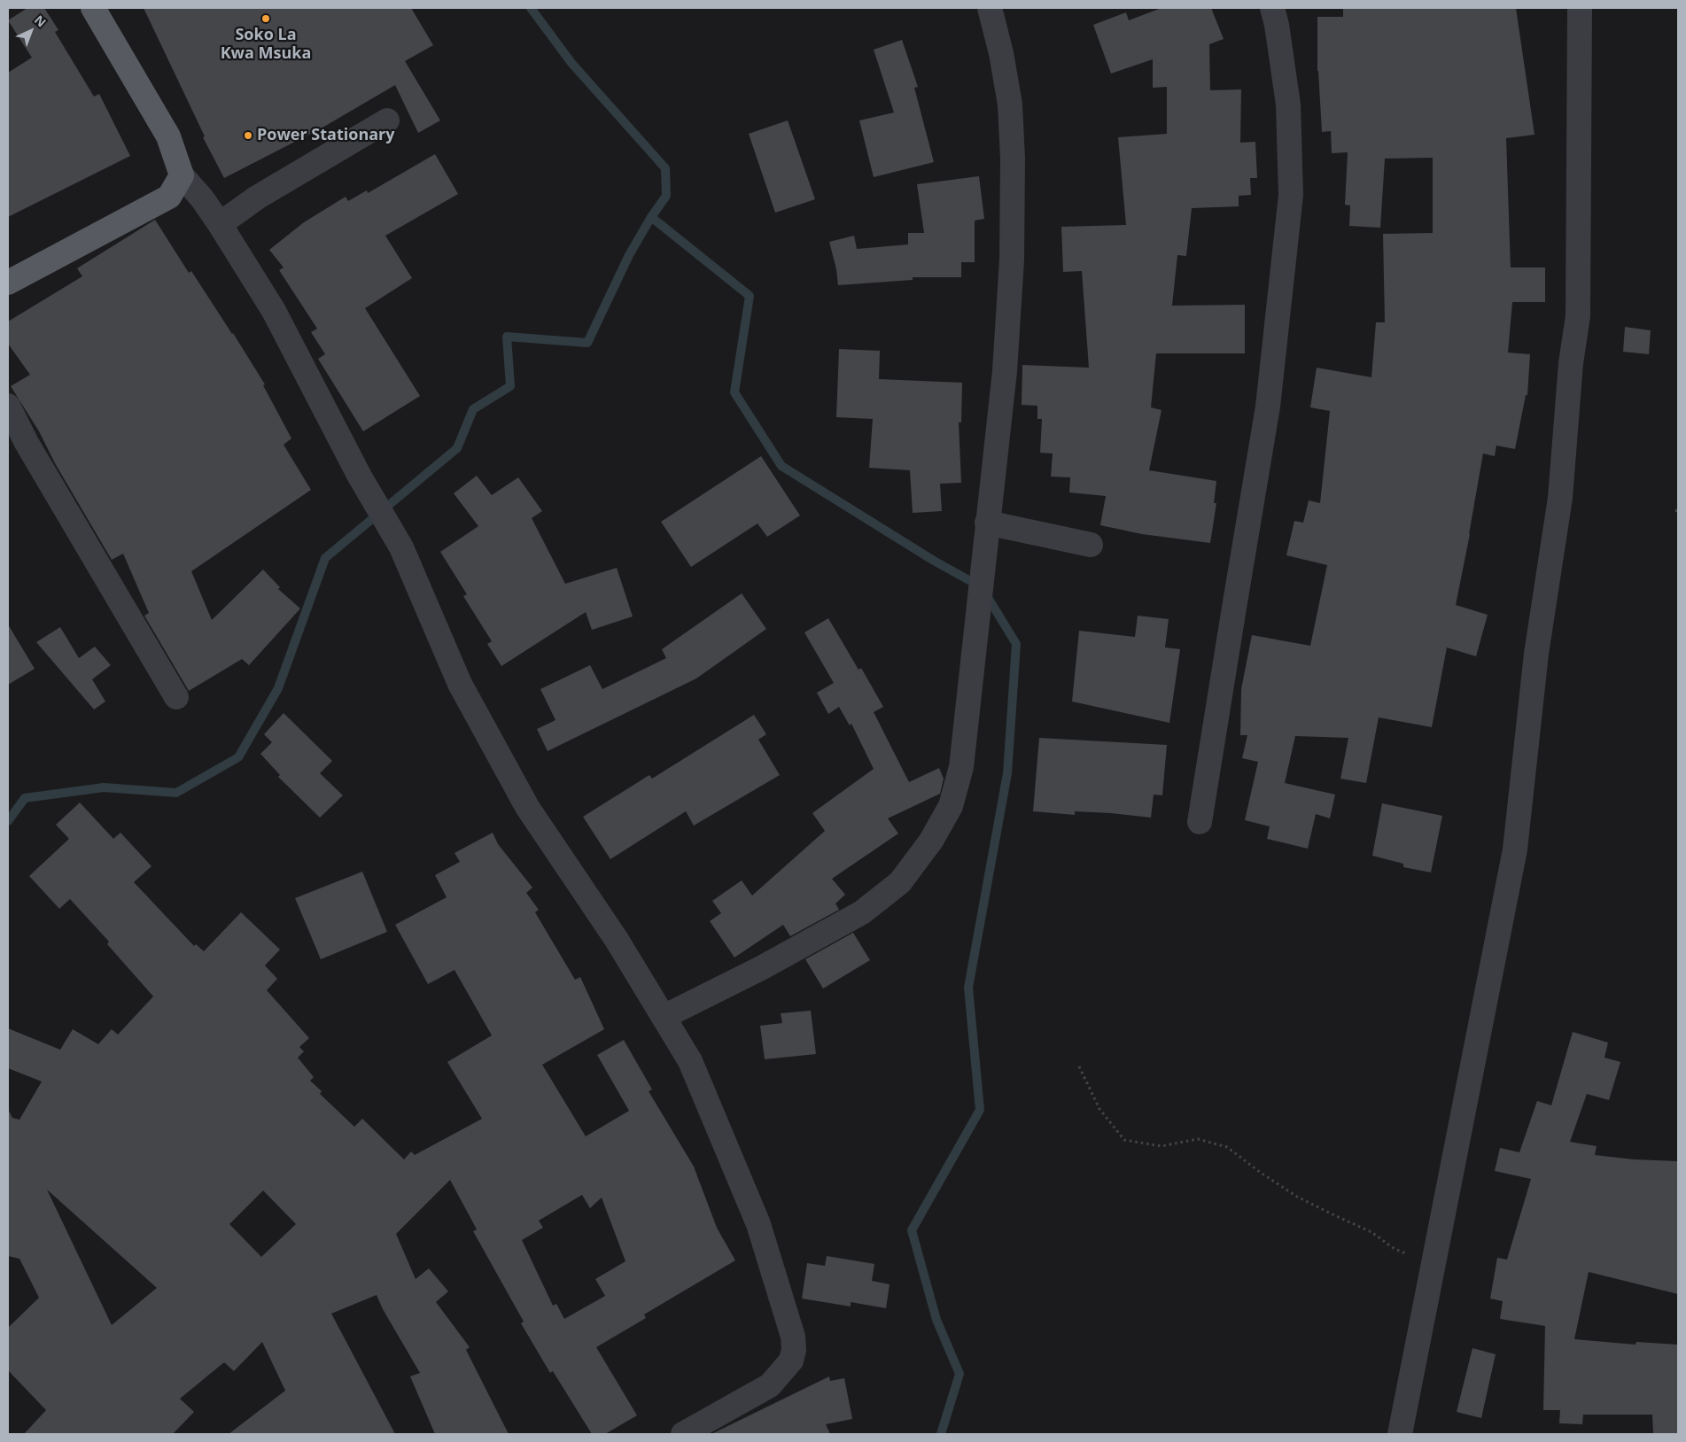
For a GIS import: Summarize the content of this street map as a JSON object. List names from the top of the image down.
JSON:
{
  "places": ["Soko La Kwa Msuka", "Power Stationary"],
  "north": "top right"
}
